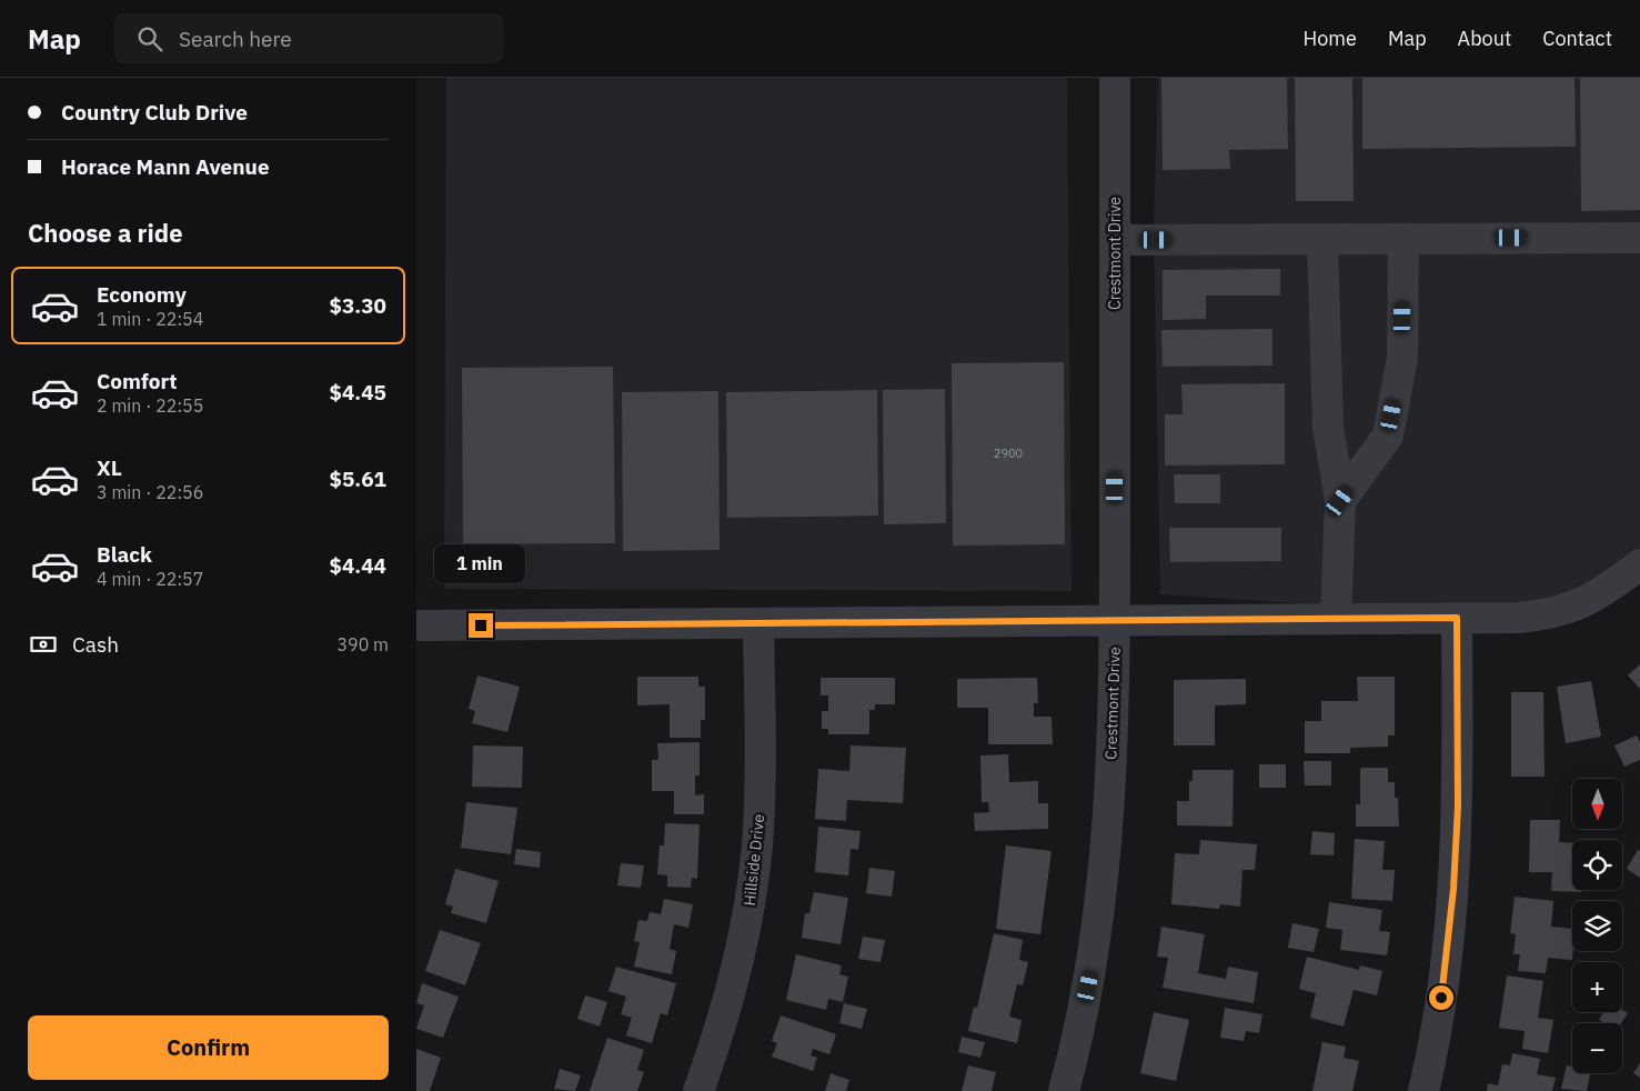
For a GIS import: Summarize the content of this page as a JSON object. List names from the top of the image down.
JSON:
{
  "streets": {
    "street": ["Crestmont Drive", "Hillside Drive"]
  },
  "house_numbers": ["2900"],
  "north": "bottom",
  "page": {
    "header": "Map",
    "search": "Search here",
    "nav": [
      "Home",
      "Map",
      "About",
      "Contact"
    ],
    "banner": ["Country Club Drive", "Horace Mann Avenue"],
    "heading": "Choose a ride",
    "list": [
      {
        "name": "Economy",
        "note": "1 min · 22:54",
        "value": "$3.30"
      },
      {
        "name": "Comfort",
        "note": "2 min · 22:55",
        "value": "$4.45"
      },
      {
        "name": "XL",
        "note": "3 min · 22:56",
        "value": "$5.61"
      },
      {
        "name": "Black",
        "note": "4 min · 22:57",
        "value": "$4.44"
      }
    ],
    "bubble": "1 min",
    "pay": ["Cash", "390 m"],
    "map_buttons": ["+", "−"],
    "buttons": "Confirm"
  }
}
